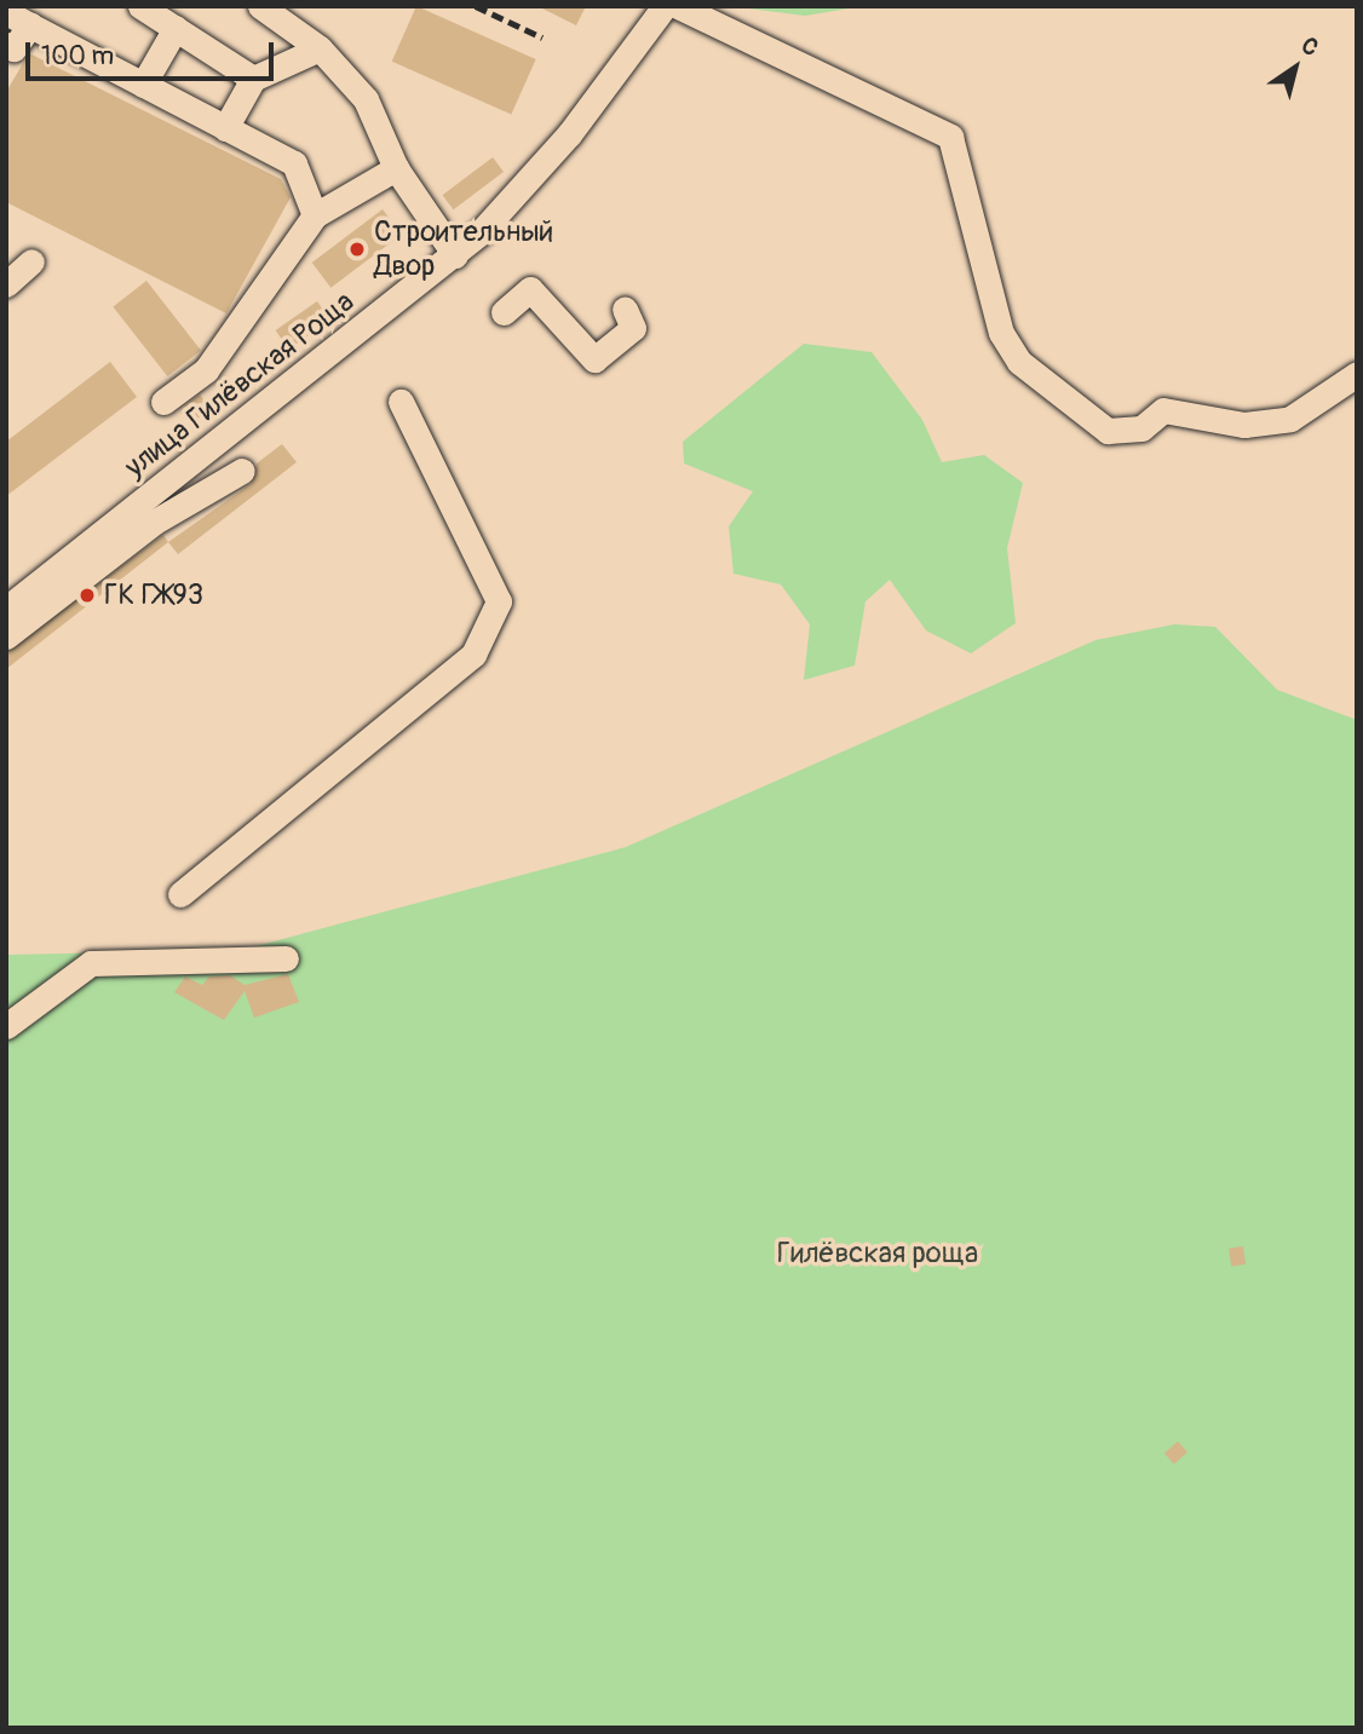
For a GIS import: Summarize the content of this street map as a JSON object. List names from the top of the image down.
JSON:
{
  "streets": {
    "street": ["улица Гилёвская Роща"]
  },
  "parks": ["Гилёвская роща"],
  "places": ["Строительный Двор", "ГК ГЖ93"],
  "scale_bar": "100 m",
  "north": "top right"
}
